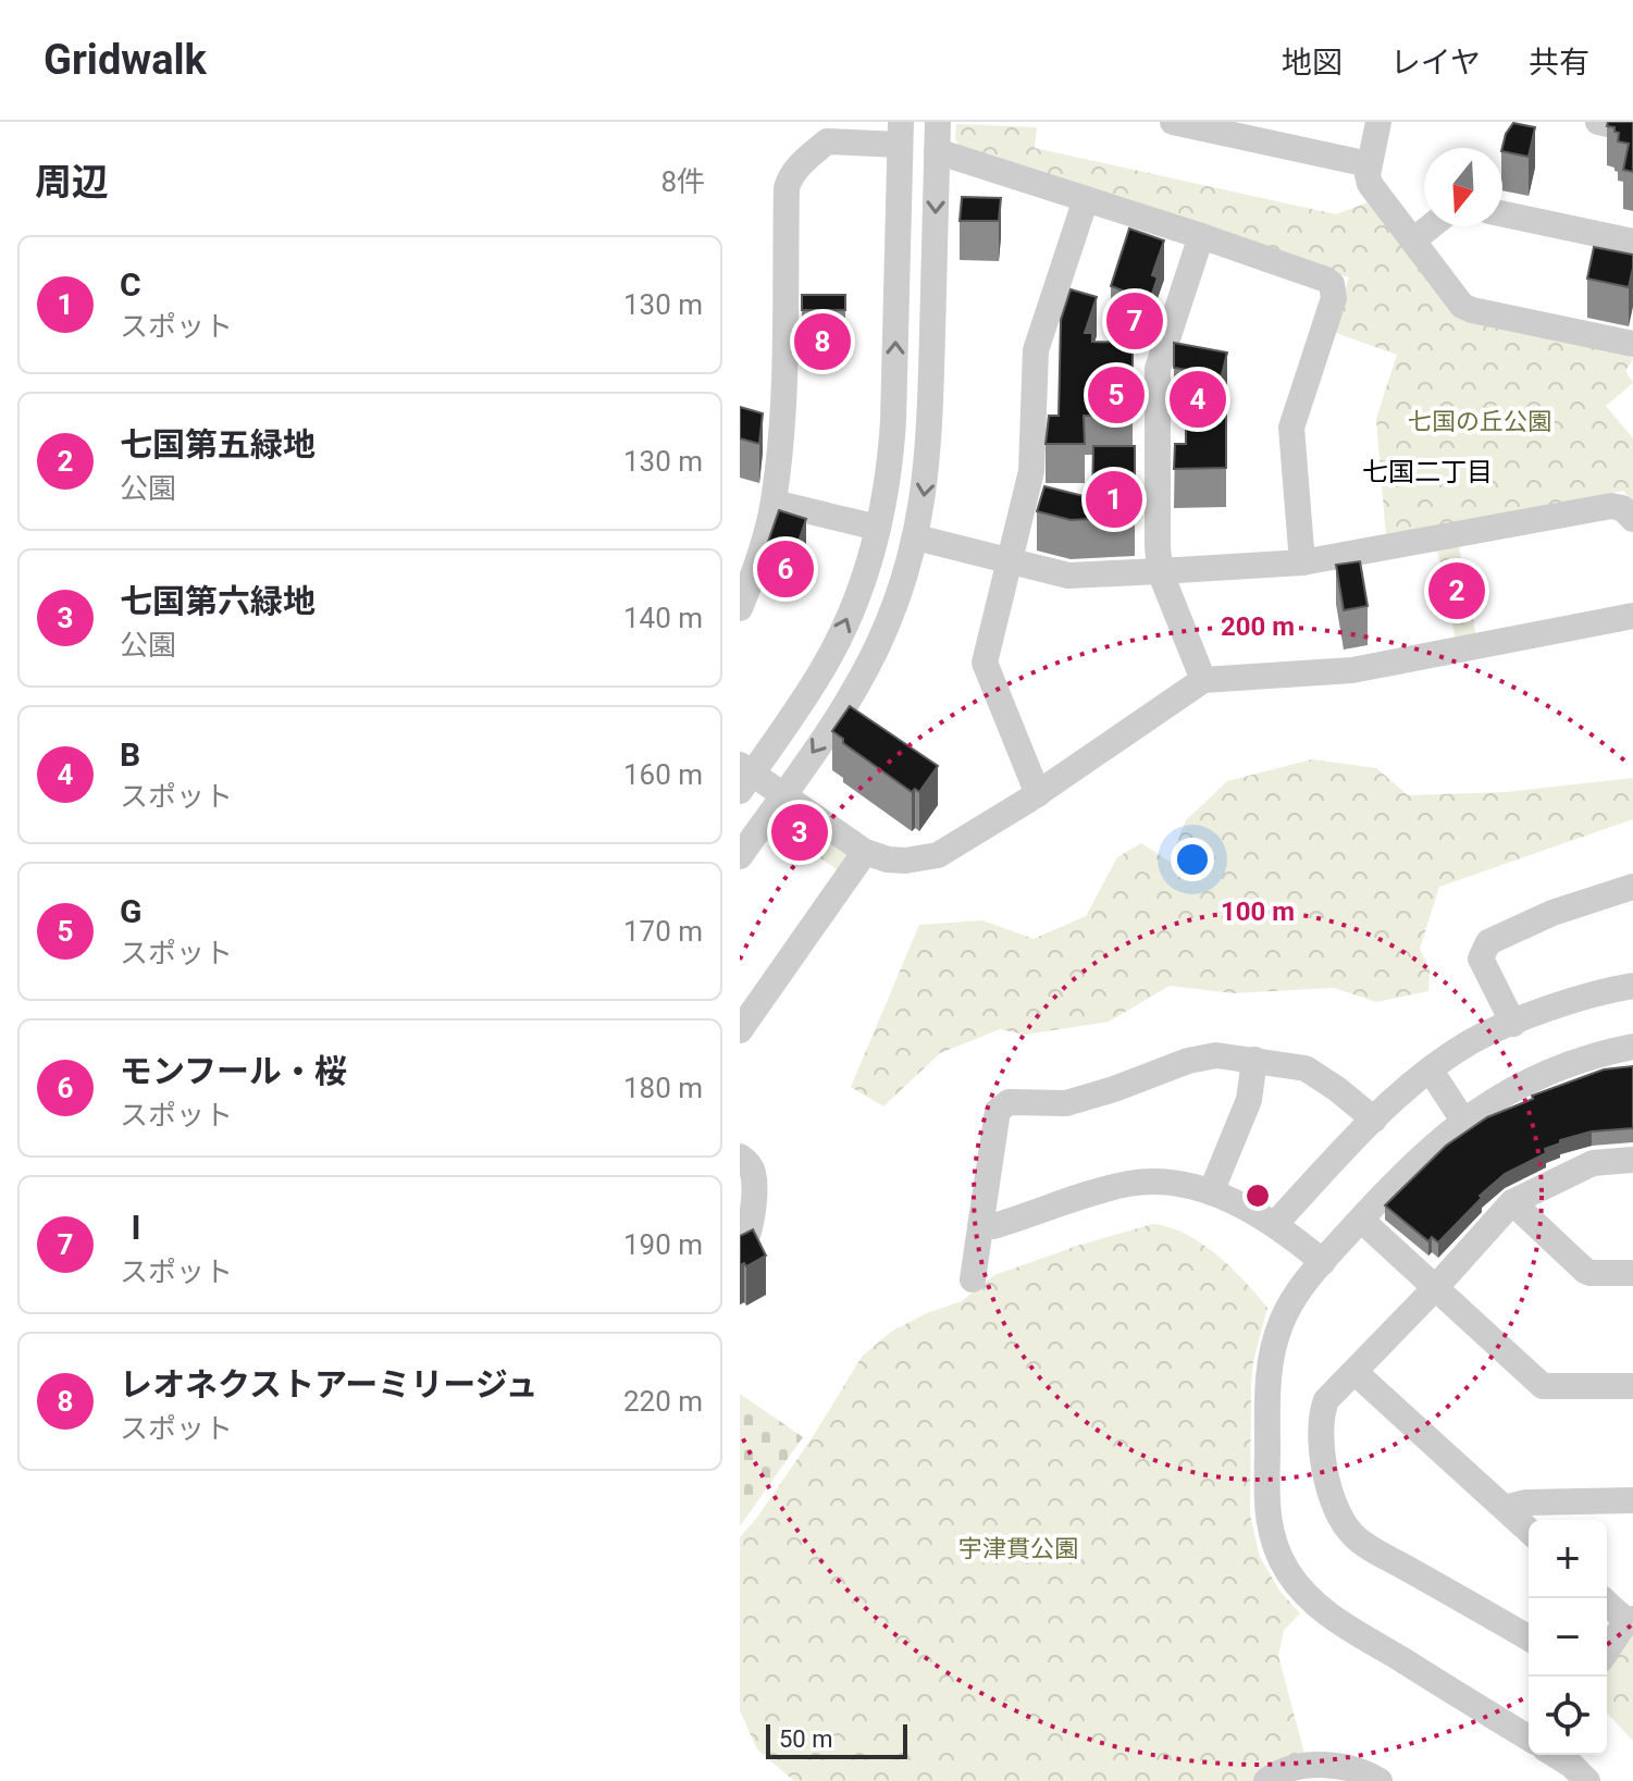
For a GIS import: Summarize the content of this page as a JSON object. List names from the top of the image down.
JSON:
{
  "districts": ["七国二丁目"],
  "parks": ["七国の丘公園", "宇津貫公園"],
  "scale_bar": "50 m",
  "north": "bottom",
  "page": {
    "header": "Gridwalk",
    "nav": ["地図", "レイヤ", "共有"],
    "heading": ["周辺", "8件"],
    "list": [
      {
        "mark": "1",
        "name": "C",
        "note": "スポット",
        "value": "130 m"
      },
      {
        "mark": "2",
        "name": "七国第五緑地",
        "note": "公園",
        "value": "130 m"
      },
      {
        "mark": "3",
        "name": "七国第六緑地",
        "note": "公園",
        "value": "140 m"
      },
      {
        "mark": "4",
        "name": "B",
        "note": "スポット",
        "value": "160 m"
      },
      {
        "mark": "5",
        "name": "G",
        "note": "スポット",
        "value": "170 m"
      },
      {
        "mark": "6",
        "name": "モンフール・桜",
        "note": "スポット",
        "value": "180 m"
      },
      {
        "mark": "7",
        "name": "Ⅰ",
        "note": "スポット",
        "value": "190 m"
      },
      {
        "mark": "8",
        "name": "レオネクストアーミリージュ",
        "note": "スポット",
        "value": "220 m"
      }
    ],
    "pins": [
      "7",
      "8",
      "5",
      "4",
      "1",
      "6",
      "2",
      "3"
    ],
    "map_buttons": ["+", "−"],
    "scale": "50 m"
  },
  "rings": ["200 m", "100 m"]
}
